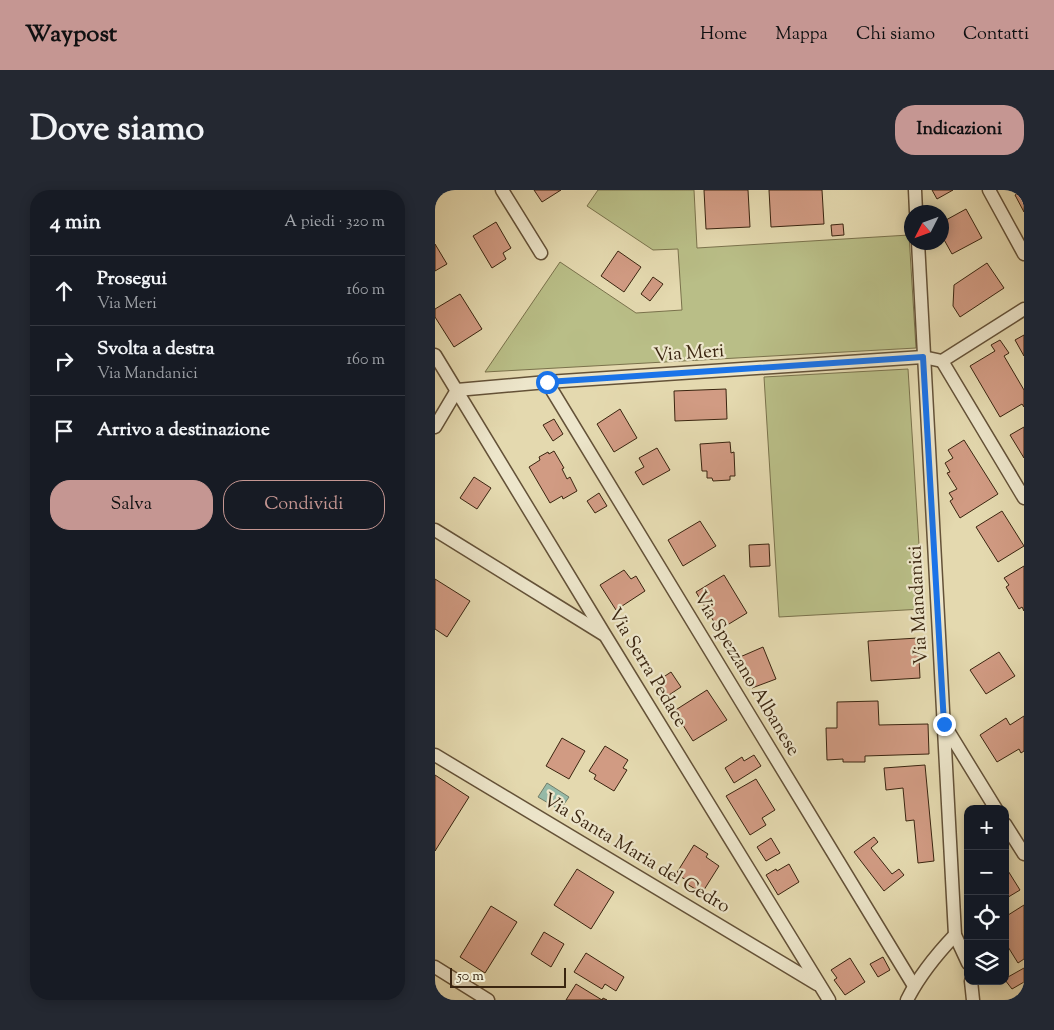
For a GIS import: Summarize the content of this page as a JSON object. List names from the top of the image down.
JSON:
{
  "streets": {
    "street": [
      "Via Meri",
      "Via Mandanici",
      "Via Serra Pedace",
      "Via Spezzano Albanese",
      "Via Santa Maria del Cedro"
    ]
  },
  "crossings": [
    ["Via Meri", "Via Mandanici"],
    ["Via Meri", "Via Serra Pedace"],
    ["Via Meri", "Via Spezzano Albanese"],
    ["Via Serra Pedace", "Via Santa Maria del Cedro"]
  ],
  "scale_bar": "50 m",
  "north": "bottom left",
  "page": {
    "header": "Waypost",
    "nav": [
      "Home",
      "Mappa",
      "Chi siamo",
      "Contatti"
    ],
    "title": "Dove siamo",
    "buttons": [
      "Indicazioni",
      ["Salva", "Condividi"]
    ],
    "heading": ["4 min", "A piedi · 320 m"],
    "list": [
      ["Prosegui", "Via Meri", "160 m"],
      ["Svolta a destra", "Via Mandanici", "160 m"],
      "Arrivo a destinazione"
    ],
    "map_buttons": ["+", "−"],
    "scale": "50 m"
  }
}
